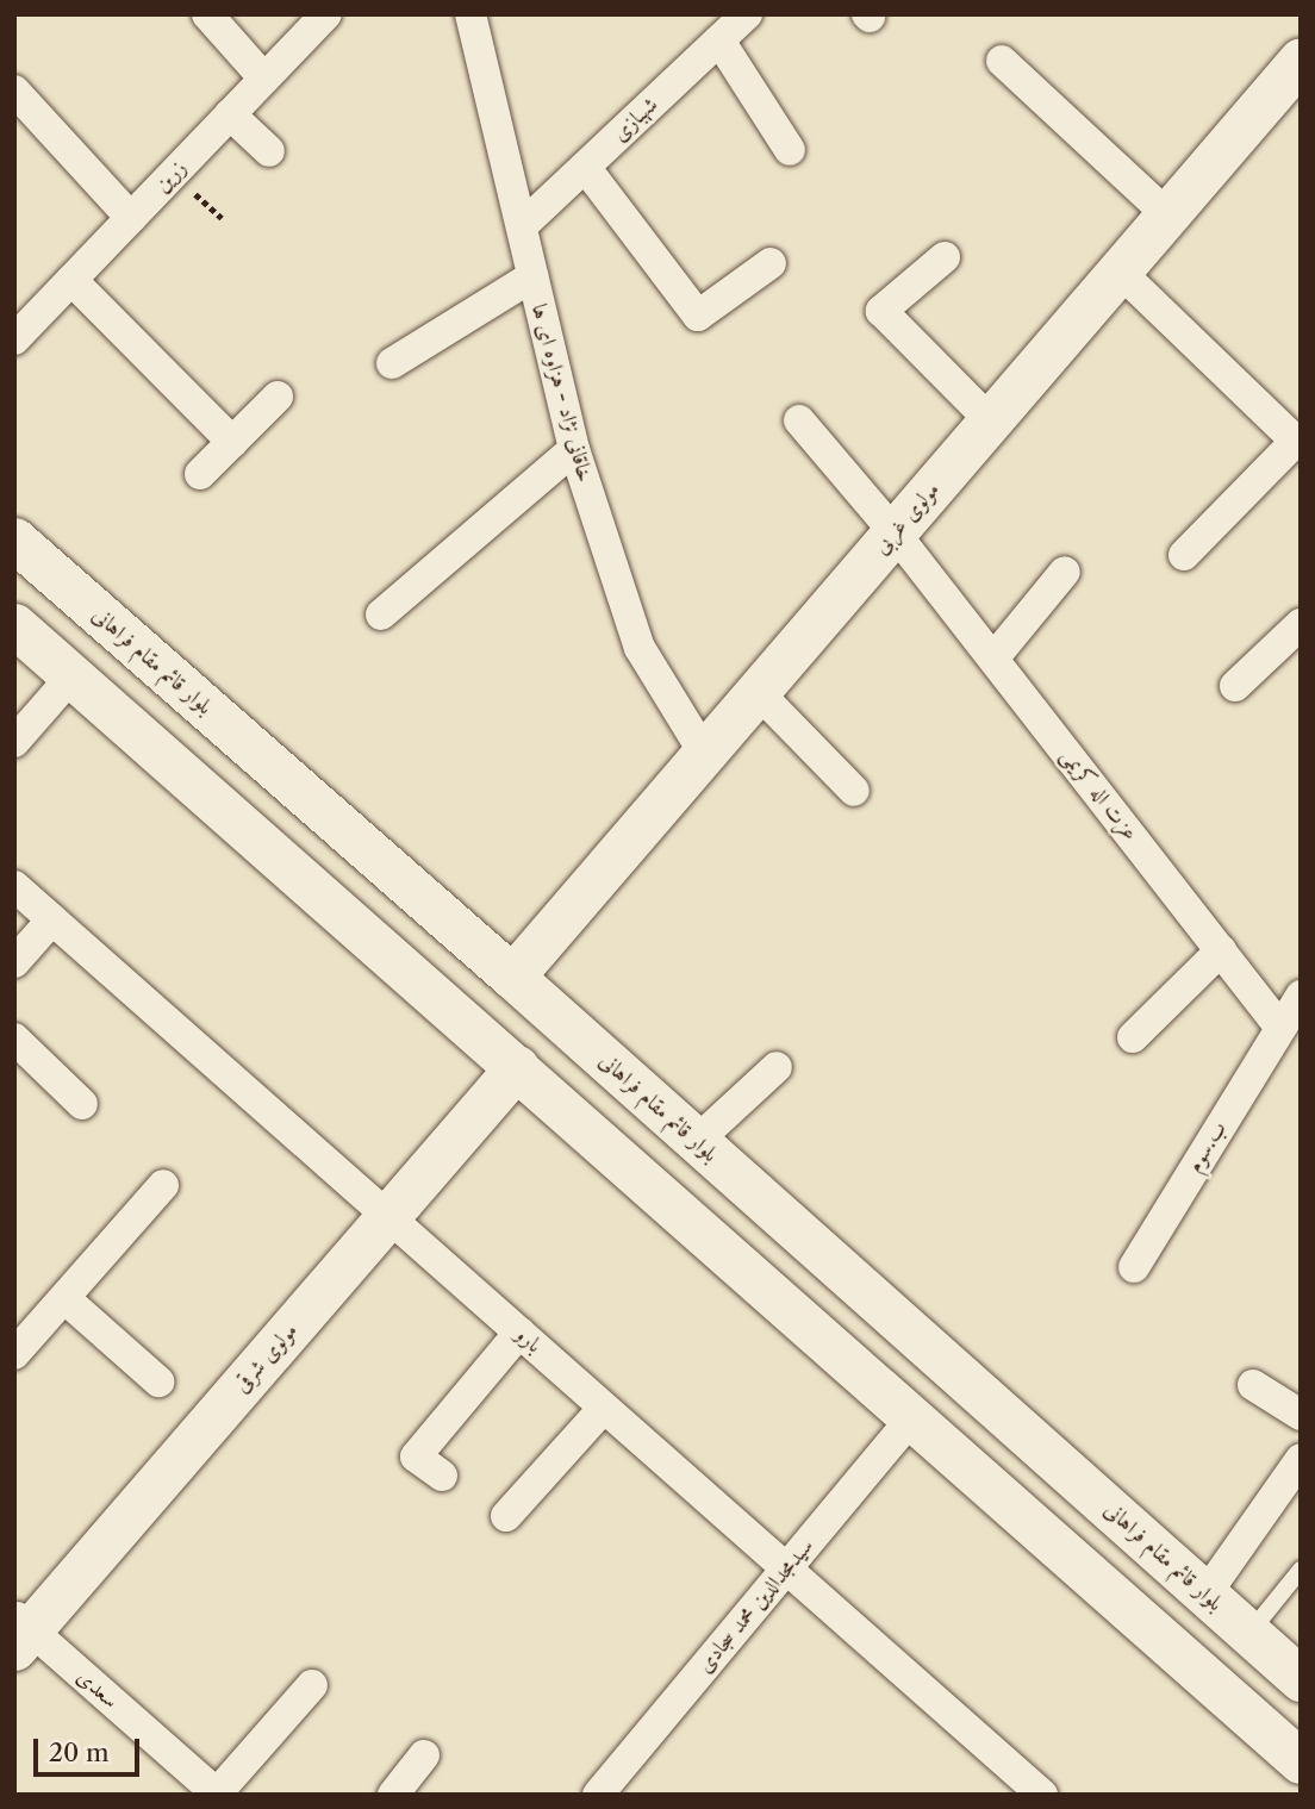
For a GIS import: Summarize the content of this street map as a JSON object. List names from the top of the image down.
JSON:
{
  "streets": {
    "main road": ["مولوی غربی", "بلوار قائم مقام فراهانی", "مولوی شرقی"],
    "street": [
      "شهبازی",
      "زرین",
      "خاقانی نژاد - هزاوه ای ها",
      "عزت اله کریمی",
      "ب.سوم",
      "بارو",
      "سیدمجدالدین محمد سجادی",
      "سعدی"
    ]
  },
  "crossings": [
    ["شهبازی", "خاقانی نژاد - هزاوه ای ها"],
    ["خاقانی نژاد - هزاوه ای ها", "مولوی غربی"],
    ["مولوی غربی", "بلوار قائم مقام فراهانی"],
    ["مولوی غربی", "عزت اله کریمی"],
    ["عزت اله کریمی", "ب.سوم"],
    ["بارو", "مولوی شرقی"],
    ["بارو", "سیدمجدالدین محمد سجادی"],
    ["مولوی شرقی", "سعدی"]
  ],
  "scale_bar": "20 m"
}
